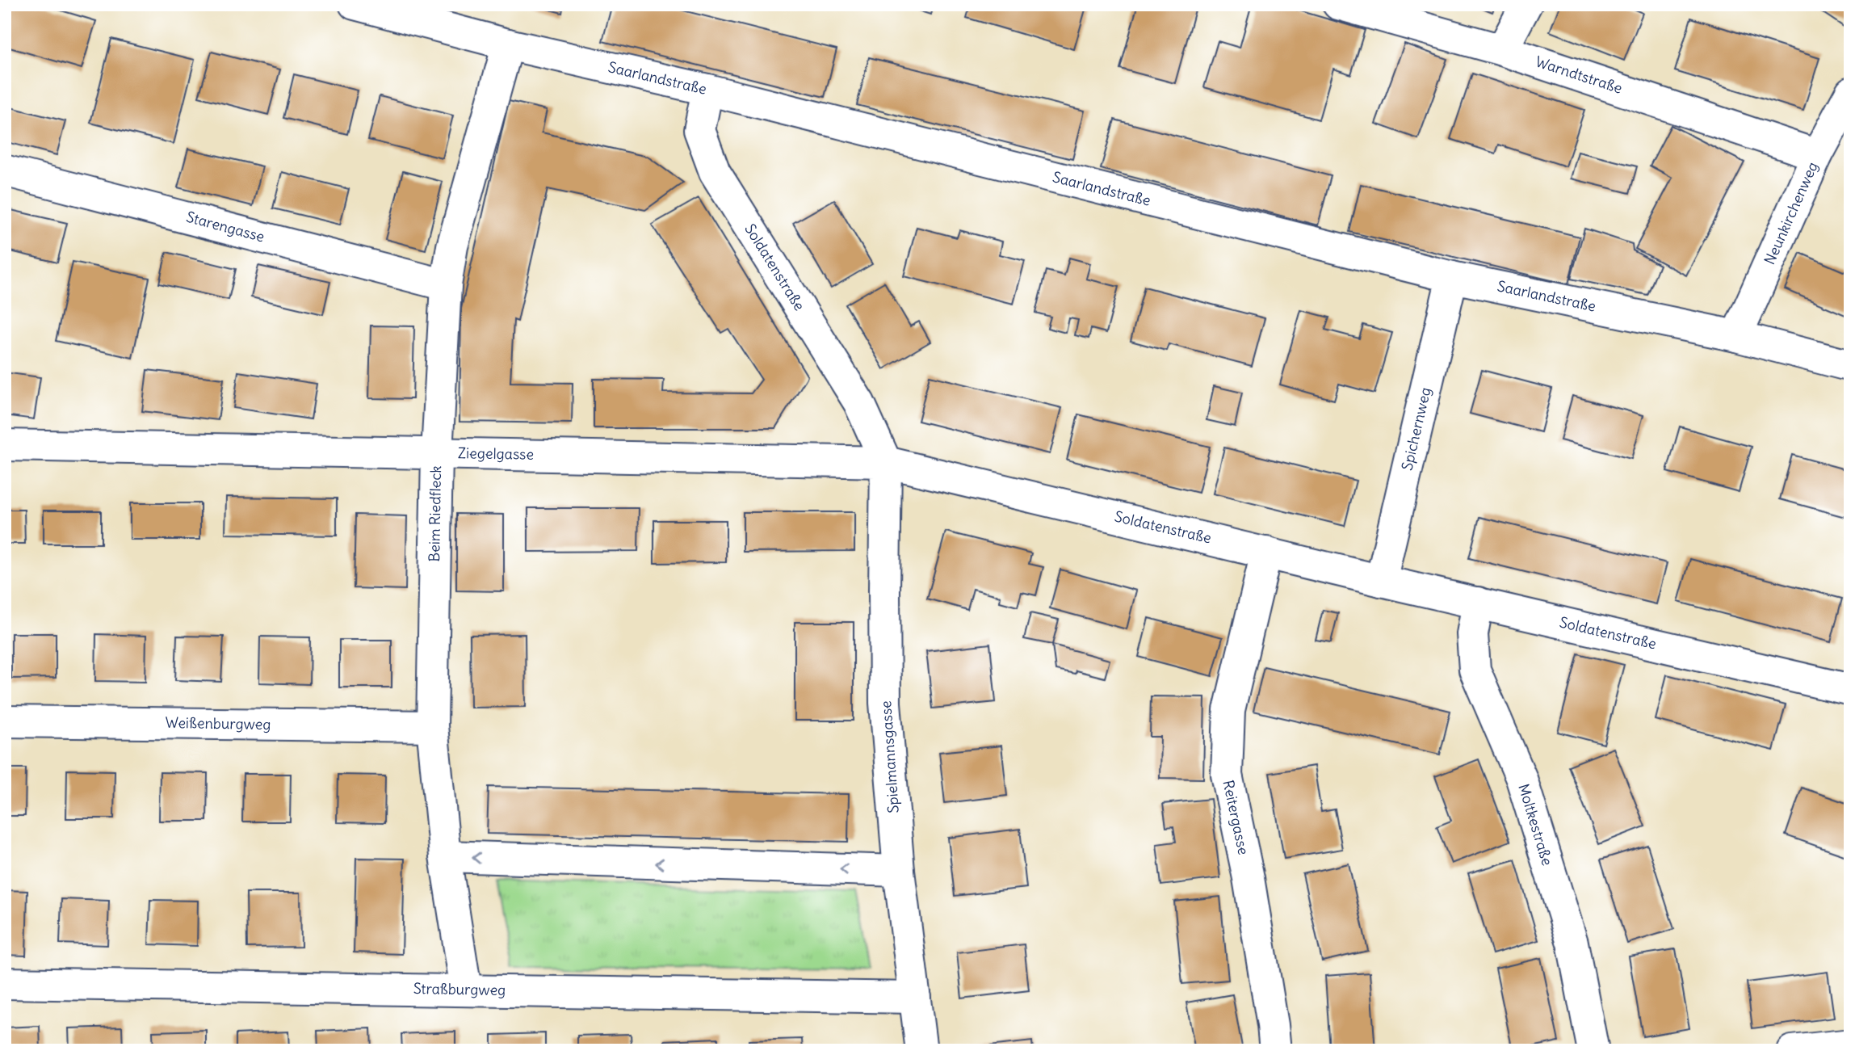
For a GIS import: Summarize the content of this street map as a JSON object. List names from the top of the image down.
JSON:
{
  "streets": {
    "street": [
      "Warndtstraße",
      "Saarlandstraße",
      "Neunkirchenweg",
      "Starengasse",
      "Soldatenstraße",
      "Spichernweg",
      "Ziegelgasse",
      "Beim Riedfleck",
      "Weißenburgweg",
      "Spielmannsgasse",
      "Reitergasse",
      "Moltkestraße",
      "Straßburgweg"
    ]
  },
  "crossings": [
    ["Warndtstraße", "Neunkirchenweg"],
    ["Saarlandstraße", "Neunkirchenweg"],
    ["Saarlandstraße", "Soldatenstraße"],
    ["Saarlandstraße", "Spichernweg"],
    ["Saarlandstraße", "Beim Riedfleck"],
    ["Starengasse", "Beim Riedfleck"],
    ["Soldatenstraße", "Spichernweg"],
    ["Soldatenstraße", "Ziegelgasse"],
    ["Soldatenstraße", "Spielmannsgasse"],
    ["Soldatenstraße", "Reitergasse"],
    ["Soldatenstraße", "Moltkestraße"],
    ["Ziegelgasse", "Beim Riedfleck"],
    ["Ziegelgasse", "Spielmannsgasse"],
    ["Beim Riedfleck", "Weißenburgweg"],
    ["Beim Riedfleck", "Straßburgweg"],
    ["Spielmannsgasse", "Straßburgweg"]
  ]
}
